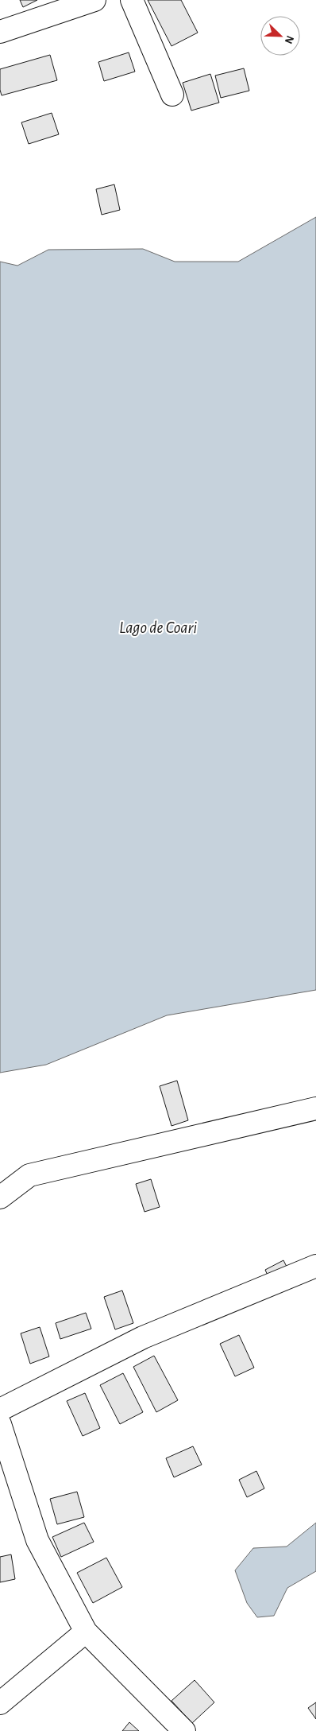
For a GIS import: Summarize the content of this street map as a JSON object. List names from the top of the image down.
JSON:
{
  "water": ["Lago de Coari"],
  "north": "bottom right"
}
